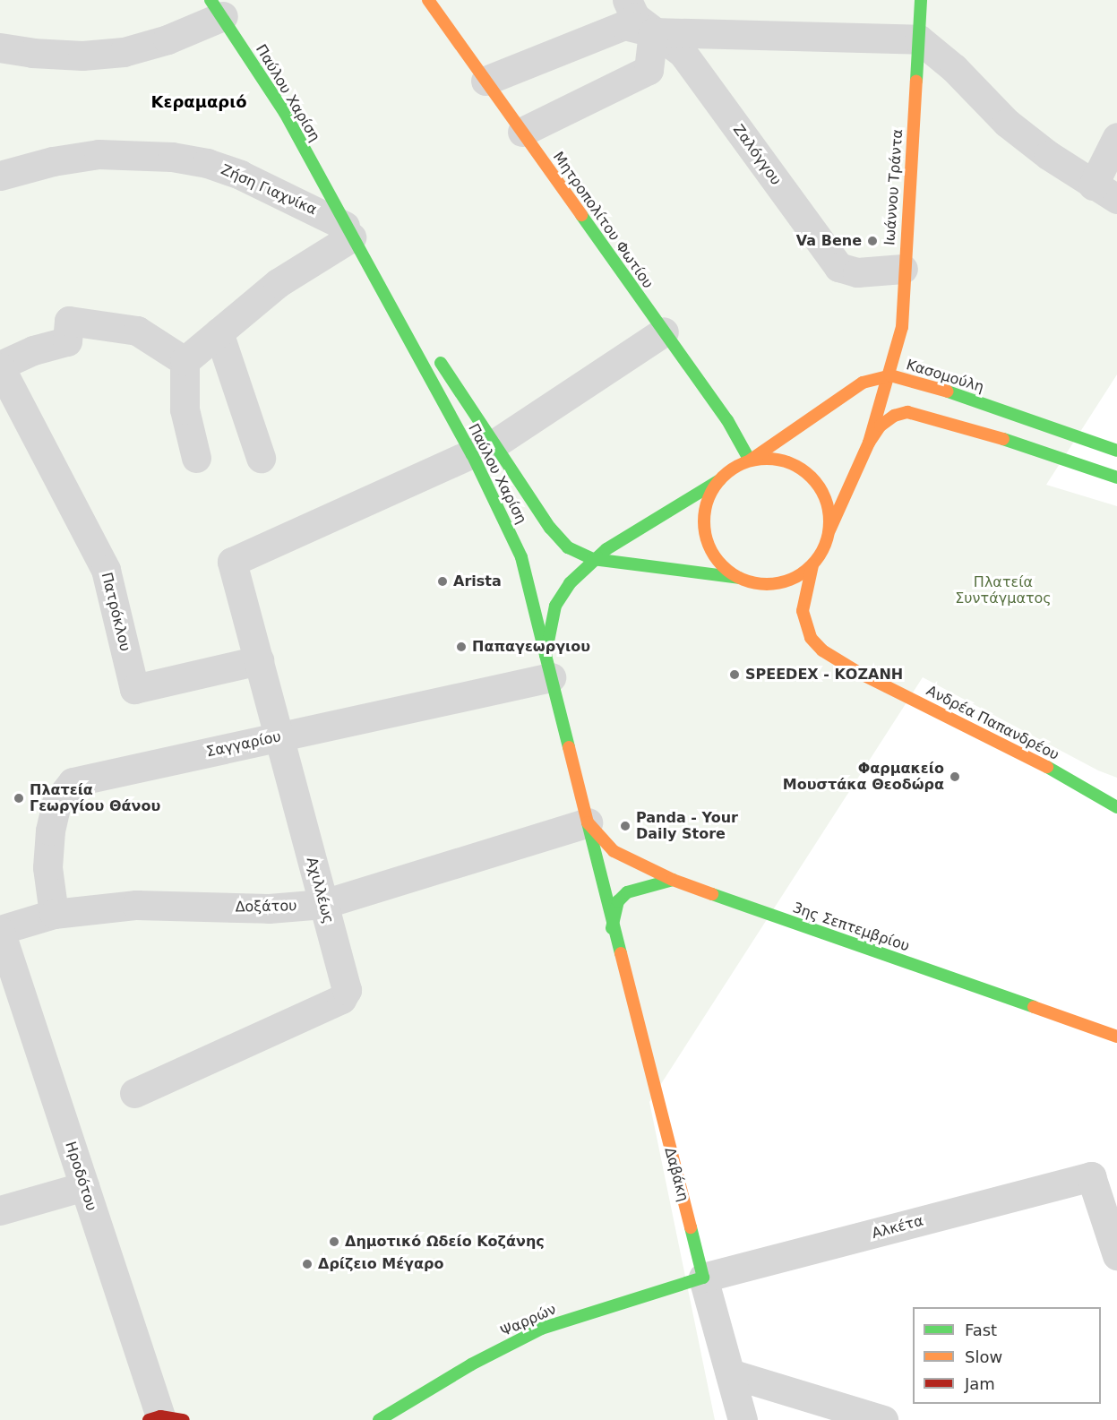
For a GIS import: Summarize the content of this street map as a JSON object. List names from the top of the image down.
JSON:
{
  "streets": {
    "main road": [
      "Παύλου Χαρίση",
      "Ιωάννου Τράντα",
      "Μητροπολίτου Φωτίου",
      "Κασομούλη",
      "Ανδρέα Παπανδρέου",
      "3ης Σεπτεμβρίου",
      "Δαβάκη",
      "Ψαρρών"
    ],
    "street": [
      "Ζαλόγγου",
      "Ζήση Γιαχνίκα",
      "Πατρόκλου",
      "Σαγγαρίου",
      "Αχιλλέως",
      "Δοξάτου",
      "Ηροδότου",
      "Αλκέτα"
    ]
  },
  "crossings": [
    ["Παύλου Χαρίση", "Ζήση Γιαχνίκα"],
    ["Παύλου Χαρίση", "Σαγγαρίου"],
    ["Παύλου Χαρίση", "Αχιλλέως"],
    ["Ζαλόγγου", "Ιωάννου Τράντα"],
    ["Ιωάννου Τράντα", "Κασομούλη"],
    ["Μητροπολίτου Φωτίου", "Κασομούλη"],
    ["Μητροπολίτου Φωτίου", "Ανδρέα Παπανδρέου"],
    ["Κασομούλη", "Ανδρέα Παπανδρέου"],
    ["Πατρόκλου", "Αχιλλέως"],
    ["Σαγγαρίου", "Αχιλλέως"],
    ["Σαγγαρίου", "Δοξάτου"],
    ["Αχιλλέως", "Δοξάτου"],
    ["Δοξάτου", "3ης Σεπτεμβρίου"],
    ["Δοξάτου", "Δαβάκη"],
    ["Δοξάτου", "Ηροδότου"],
    ["3ης Σεπτεμβρίου", "Δαβάκη"],
    ["Δαβάκη", "Αλκέτα"],
    ["Δαβάκη", "Ψαρρών"],
    ["Αλκέτα", "Ψαρρών"]
  ],
  "districts": ["Κεραμαριό"],
  "parks": ["Πλατεία Συντάγματος"],
  "places": [
    "Va Bene",
    "Arista",
    "Παπαγεωργιου",
    "SPEEDEX - ΚΟΖΑΝΗ",
    "Φαρμακείο Μουστάκα Θεοδώρα",
    "Πλατεία Γεωργίου Θάνου",
    "Panda - Your Daily Store",
    "Δημοτικό Ωδείο Κοζάνης",
    "Δρίζειο Μέγαρο"
  ],
  "legend": ["Fast", "Slow", "Jam"]
}
